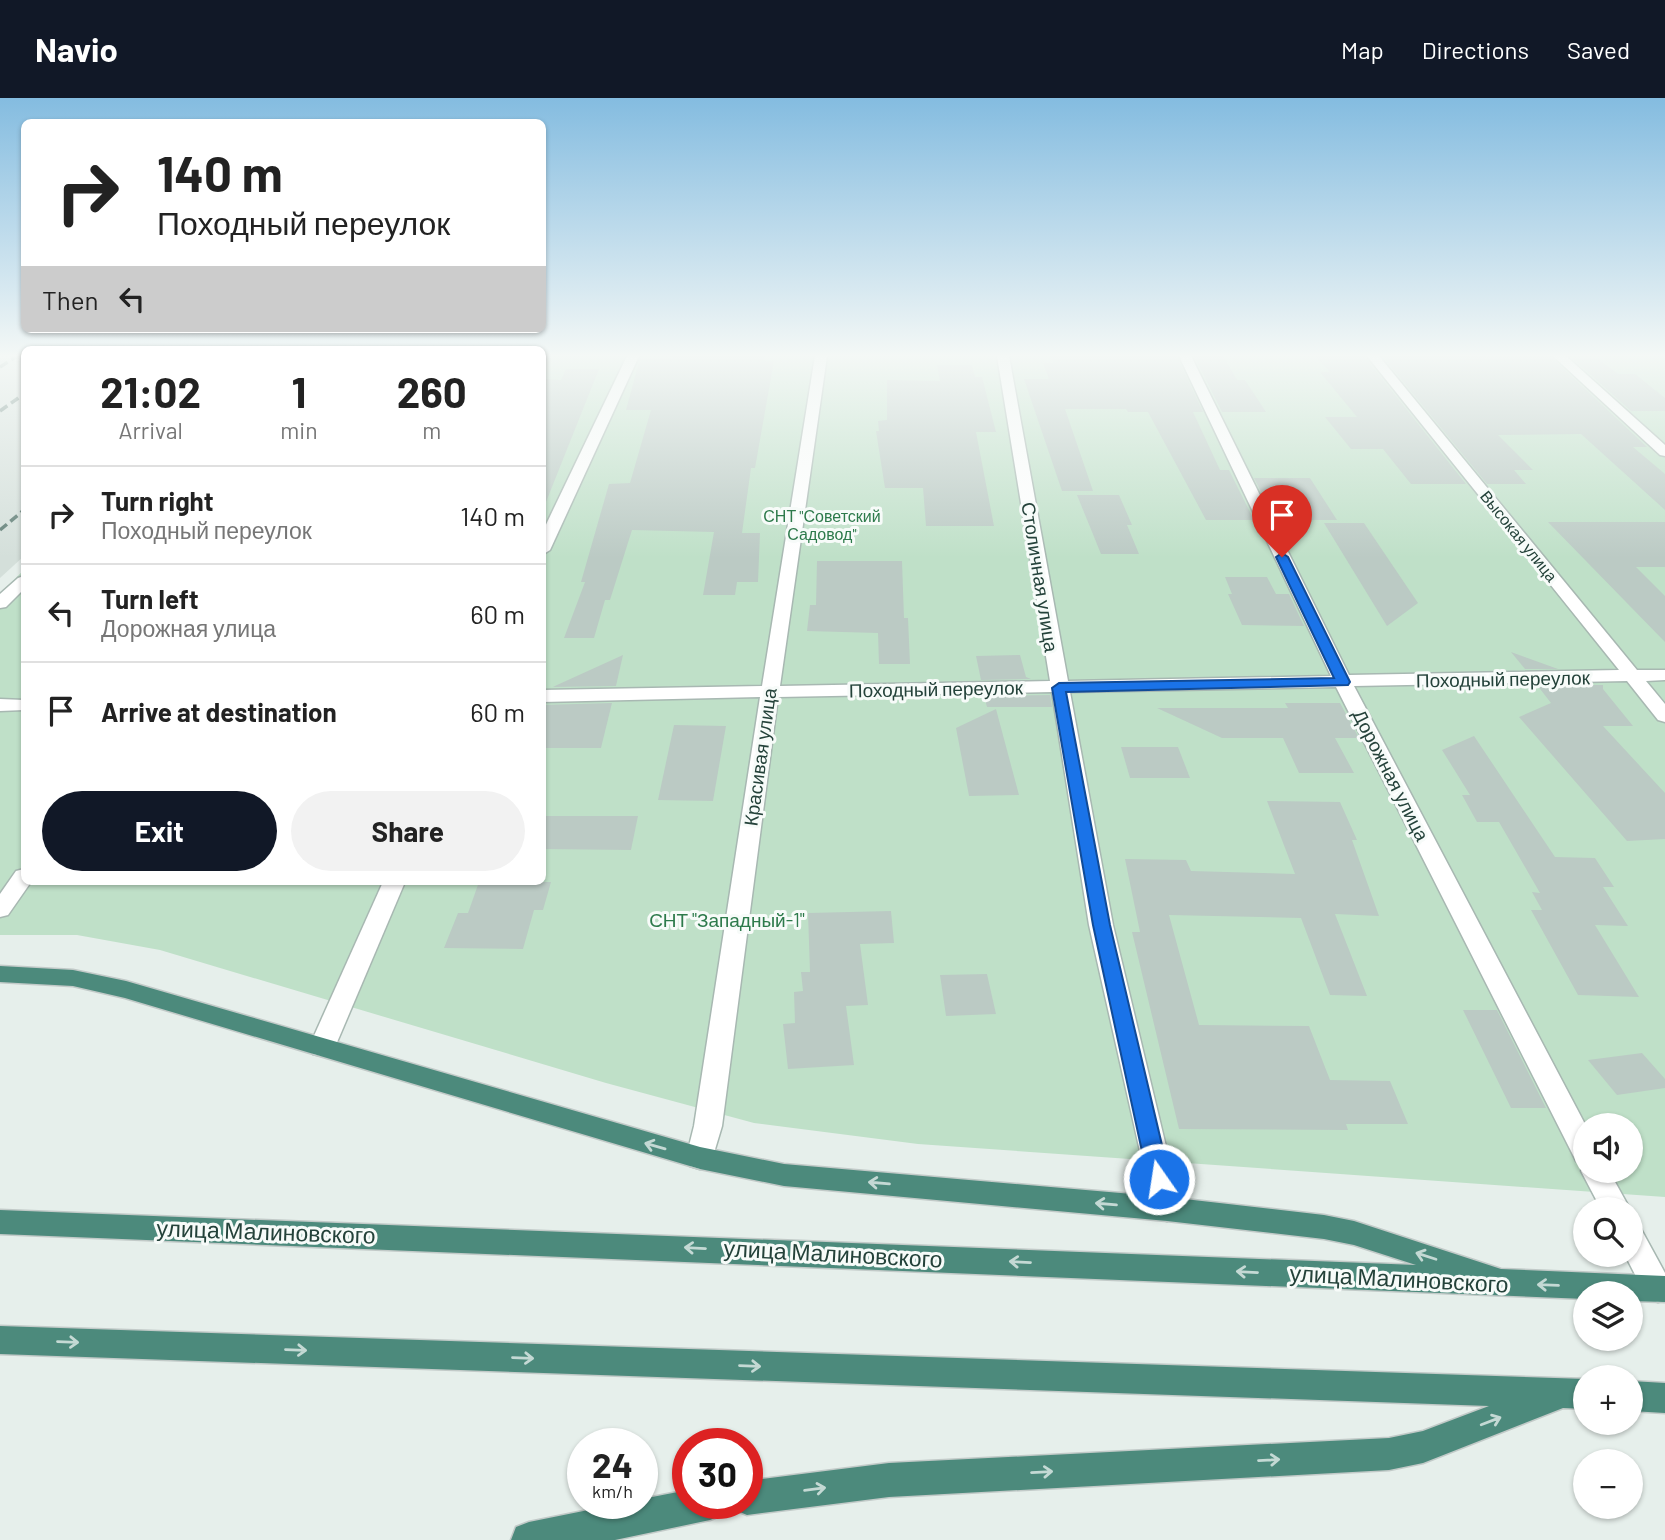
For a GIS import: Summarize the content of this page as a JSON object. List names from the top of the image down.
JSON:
{
  "streets": {
    "highway": ["улица Малиновского"],
    "street": [
      "Высокая улица",
      "Столичная улица",
      "Походный переулок",
      "Красивая улица",
      "Дорожная улица"
    ]
  },
  "crossings": [
    ["Высокая улица", "Походный переулок"],
    ["Столичная улица", "Походный переулок"],
    ["Походный переулок", "Красивая улица"],
    ["Походный переулок", "Дорожная улица"]
  ],
  "parks": ["СНТ \"Советский Садовод\"", "СНТ \"Западный-1\""],
  "page": {
    "header": "Navio",
    "nav": ["Map", "Directions", "Saved"],
    "turn": ["140 m", "Походный переулок"],
    "then": "Then",
    "eta": [
      "21:02",
      "Arrival",
      "1",
      "min",
      "260",
      "m"
    ],
    "list": [
      {
        "name": "Turn right",
        "note": "Походный переулок",
        "value": "140 m"
      },
      {
        "name": "Turn left",
        "note": "Дорожная улица",
        "value": "60 m"
      },
      {
        "name": "Arrive at destination",
        "value": "60 m"
      }
    ],
    "buttons": ["Exit", "Share"],
    "map_buttons": ["+", "−"],
    "speed": "24 km/h",
    "limit": "30"
  }
}
